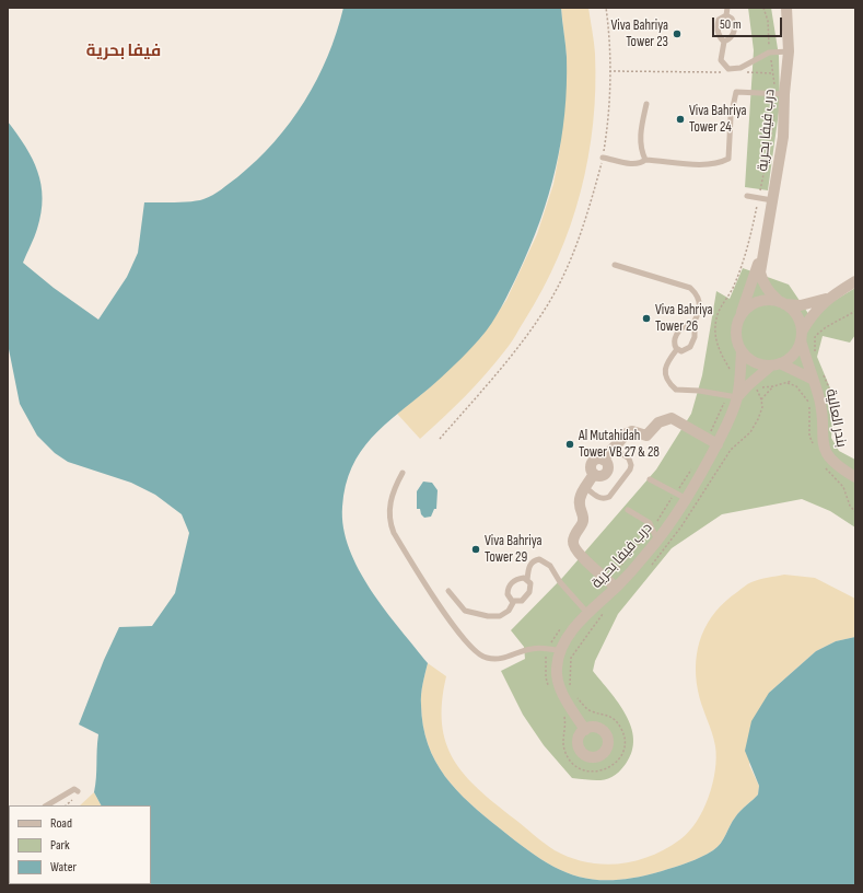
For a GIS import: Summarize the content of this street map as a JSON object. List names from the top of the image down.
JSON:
{
  "streets": {
    "street": ["درب فيفا بحرية", "بندر العالية"]
  },
  "crossings": [
    ["درب فيفا بحرية", "بندر العالية"]
  ],
  "districts": ["فيفا بحرية"],
  "places": [
    "Viva Bahriya Tower 23",
    "Viva Bahriya Tower 24",
    "Viva Bahriya Tower 26",
    "Al Mutahidah Tower VB 27 & 28",
    "Viva Bahriya Tower 29"
  ],
  "legend": ["Road", "Park", "Water"],
  "scale_bar": "50 m"
}
